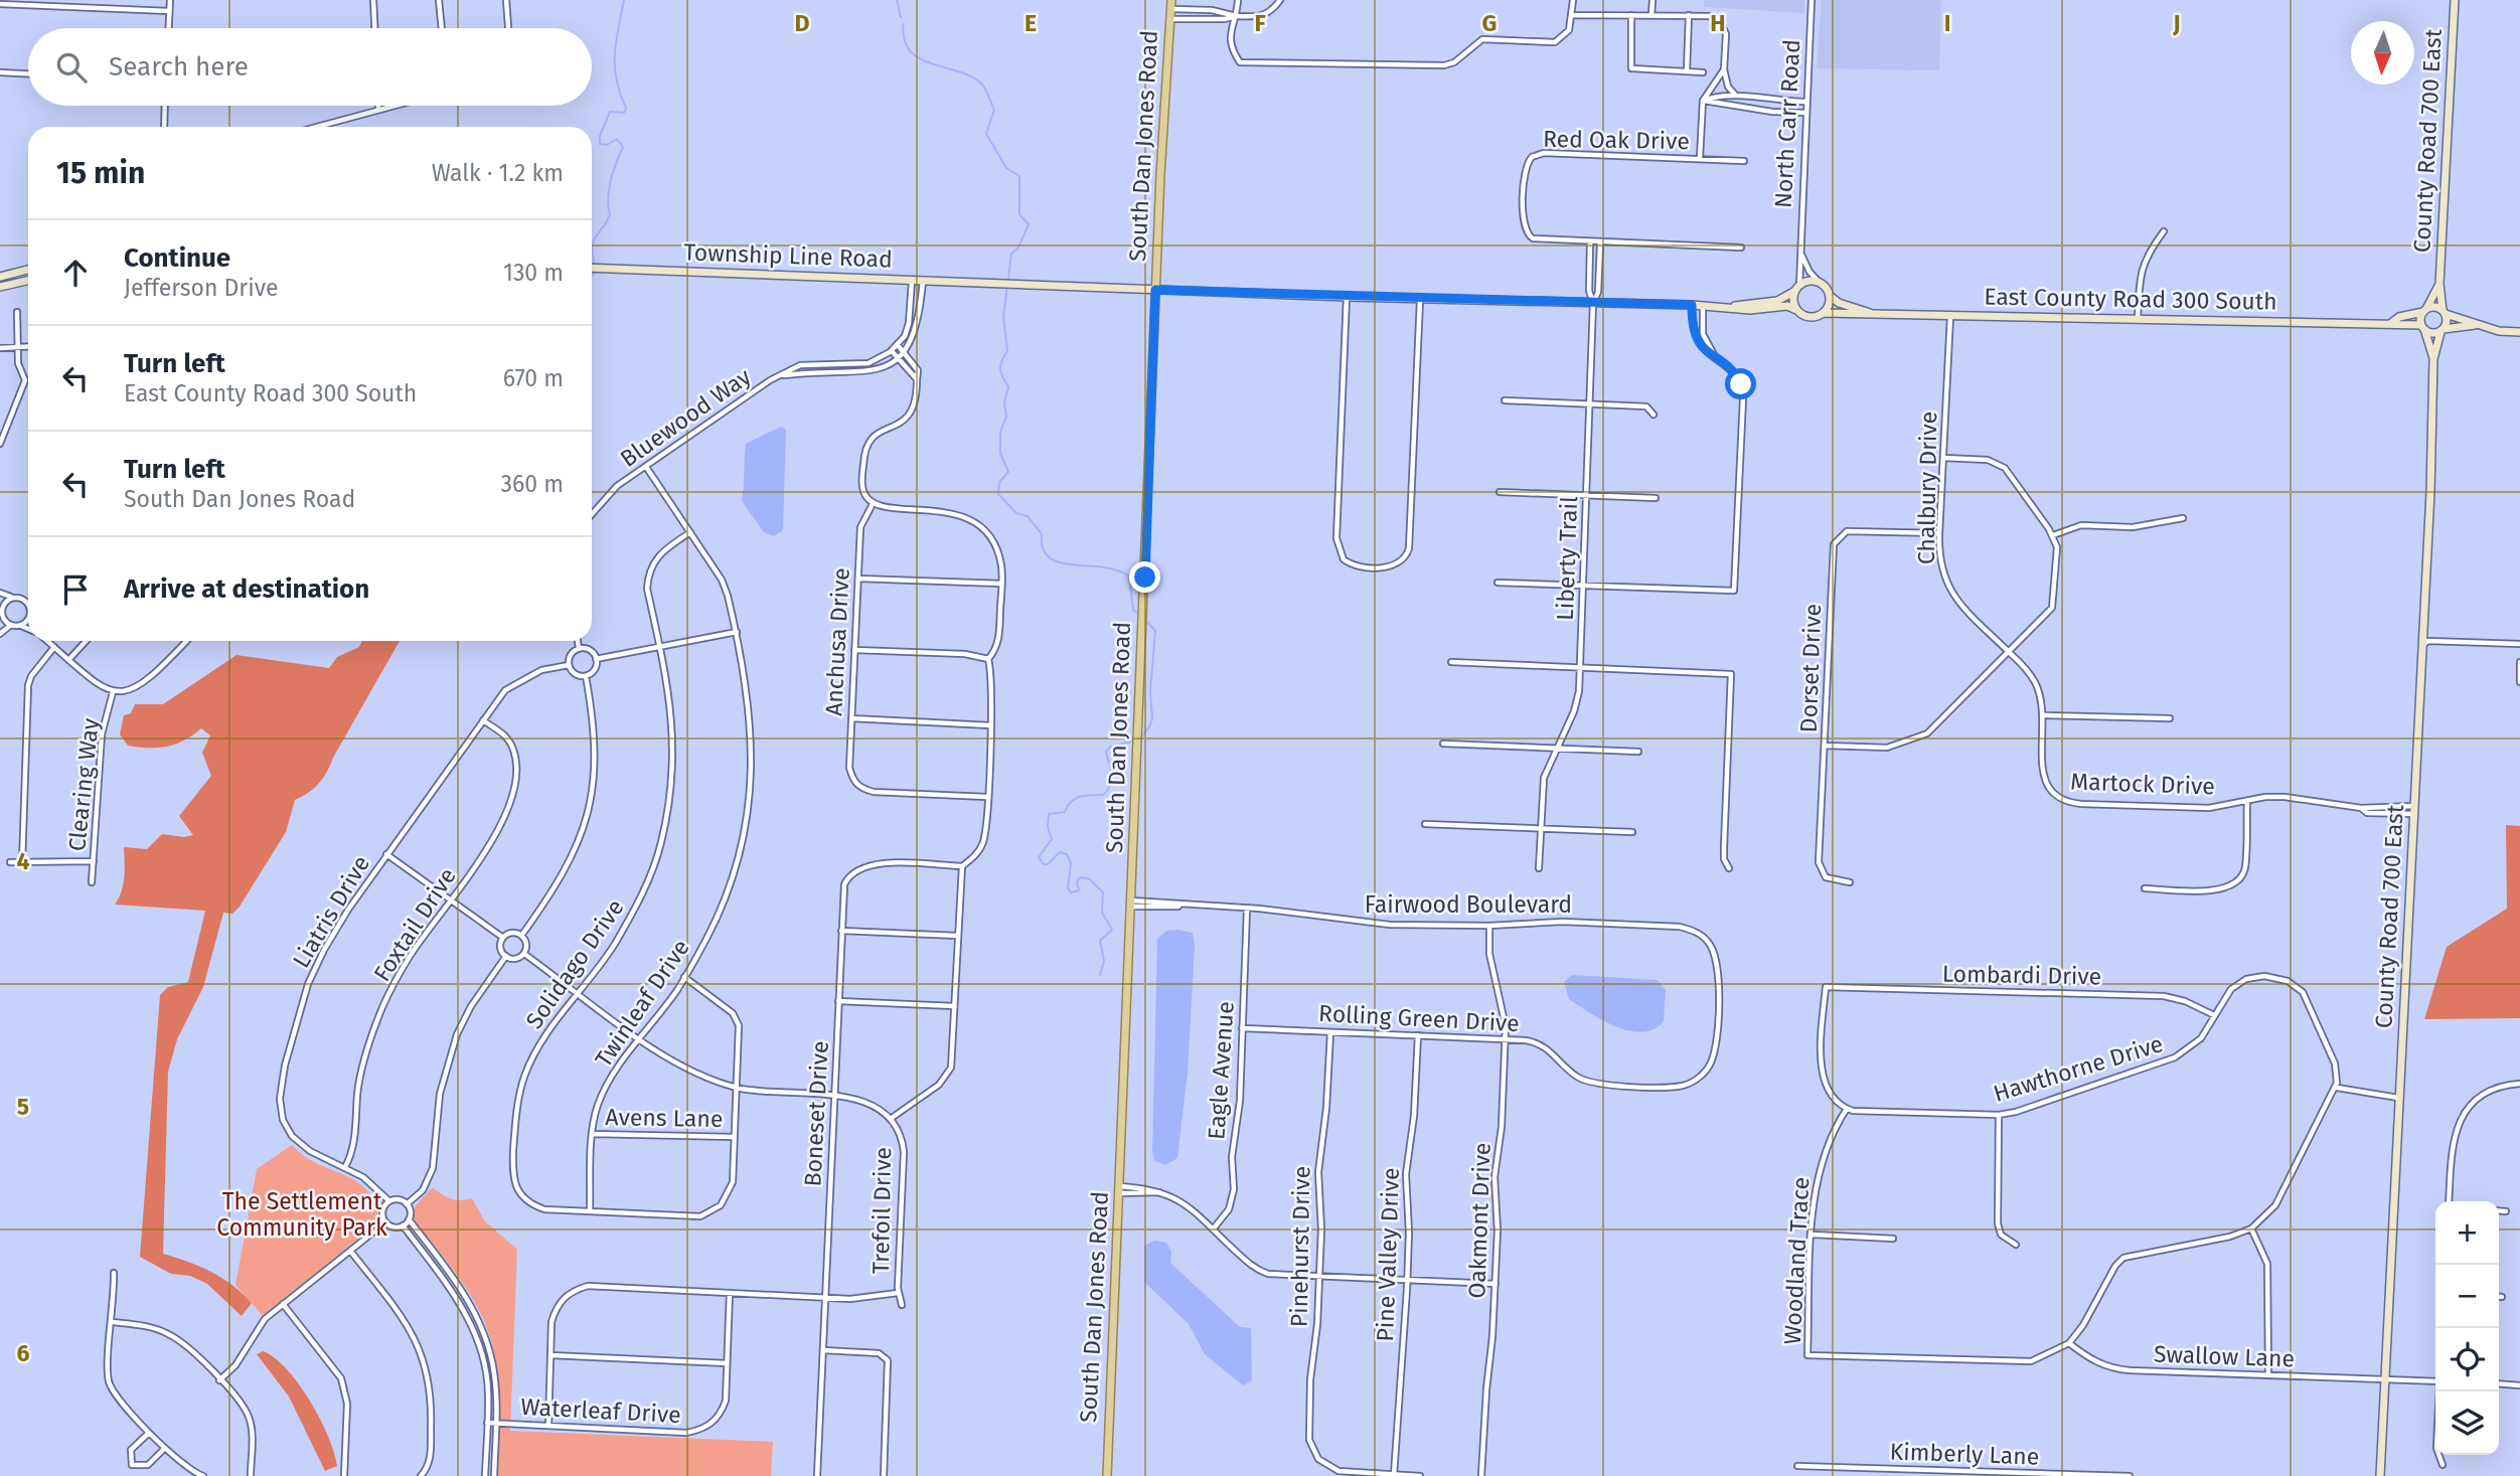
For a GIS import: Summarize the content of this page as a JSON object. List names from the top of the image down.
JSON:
{
  "streets": {
    "main road": ["South Dan Jones Road"],
    "street": [
      "North Carr Road",
      "Red Oak Drive",
      "County Road 700 East",
      "Township Line Road",
      "East County Road 300 South",
      "Bluewood Way",
      "Chalbury Drive",
      "Liberty Trail",
      "Anchusa Drive",
      "Dorset Drive",
      "Martock Drive",
      "Clearing Way",
      "Fairwood Boulevard",
      "Liatris Drive",
      "Foxtail Drive",
      "Solidago Drive",
      "Lombardi Drive",
      "Twinleaf Drive",
      "Rolling Green Drive",
      "Hawthorne Drive",
      "Eagle Avenue",
      "Boneset Drive",
      "Avens Lane",
      "Trefoil Drive",
      "Oakmont Drive",
      "Pinehurst Drive",
      "Pine Valley Drive",
      "Woodland Trace",
      "Swallow Lane",
      "Waterleaf Drive",
      "Kimberly Lane"
    ]
  },
  "crossings": [
    ["North Carr Road", "East County Road 300 South"],
    ["Red Oak Drive", "Liberty Trail"],
    ["County Road 700 East", "East County Road 300 South"],
    ["County Road 700 East", "Martock Drive"],
    ["County Road 700 East", "Swallow Lane"],
    ["South Dan Jones Road", "Township Line Road"],
    ["South Dan Jones Road", "Fairwood Boulevard"],
    ["Township Line Road", "Bluewood Way"],
    ["East County Road 300 South", "Chalbury Drive"],
    ["Bluewood Way", "Twinleaf Drive"],
    ["Chalbury Drive", "Dorset Drive"],
    ["Chalbury Drive", "Martock Drive"],
    ["Fairwood Boulevard", "Rolling Green Drive"],
    ["Fairwood Boulevard", "Eagle Avenue"],
    ["Fairwood Boulevard", "Oakmont Drive"],
    ["Liatris Drive", "Foxtail Drive"],
    ["Solidago Drive", "Twinleaf Drive"],
    ["Solidago Drive", "Avens Lane"],
    ["Lombardi Drive", "Hawthorne Drive"],
    ["Lombardi Drive", "Woodland Trace"],
    ["Twinleaf Drive", "Avens Lane"],
    ["Rolling Green Drive", "Eagle Avenue"],
    ["Rolling Green Drive", "Oakmont Drive"],
    ["Rolling Green Drive", "Pinehurst Drive"],
    ["Rolling Green Drive", "Pine Valley Drive"],
    ["Hawthorne Drive", "Woodland Trace"],
    ["Pinehurst Drive", "Pine Valley Drive"],
    ["Woodland Trace", "Swallow Lane"]
  ],
  "parks": ["The Settlement Community Park"],
  "north": "bottom",
  "page": {
    "search": "Search here",
    "heading": ["15 min", "Walk · 1.2 km"],
    "list": [
      ["Continue", "Jefferson Drive", "130 m"],
      ["Turn left", "East County Road 300 South", "670 m"],
      ["Turn left", "South Dan Jones Road", "360 m"],
      "Arrive at destination"
    ],
    "map_buttons": ["+", "−"]
  },
  "grid": {
    "columns": [
      "D",
      "E",
      "F",
      "G",
      "H",
      "I",
      "J"
    ],
    "rows": ["4", "5", "6"]
  }
}
